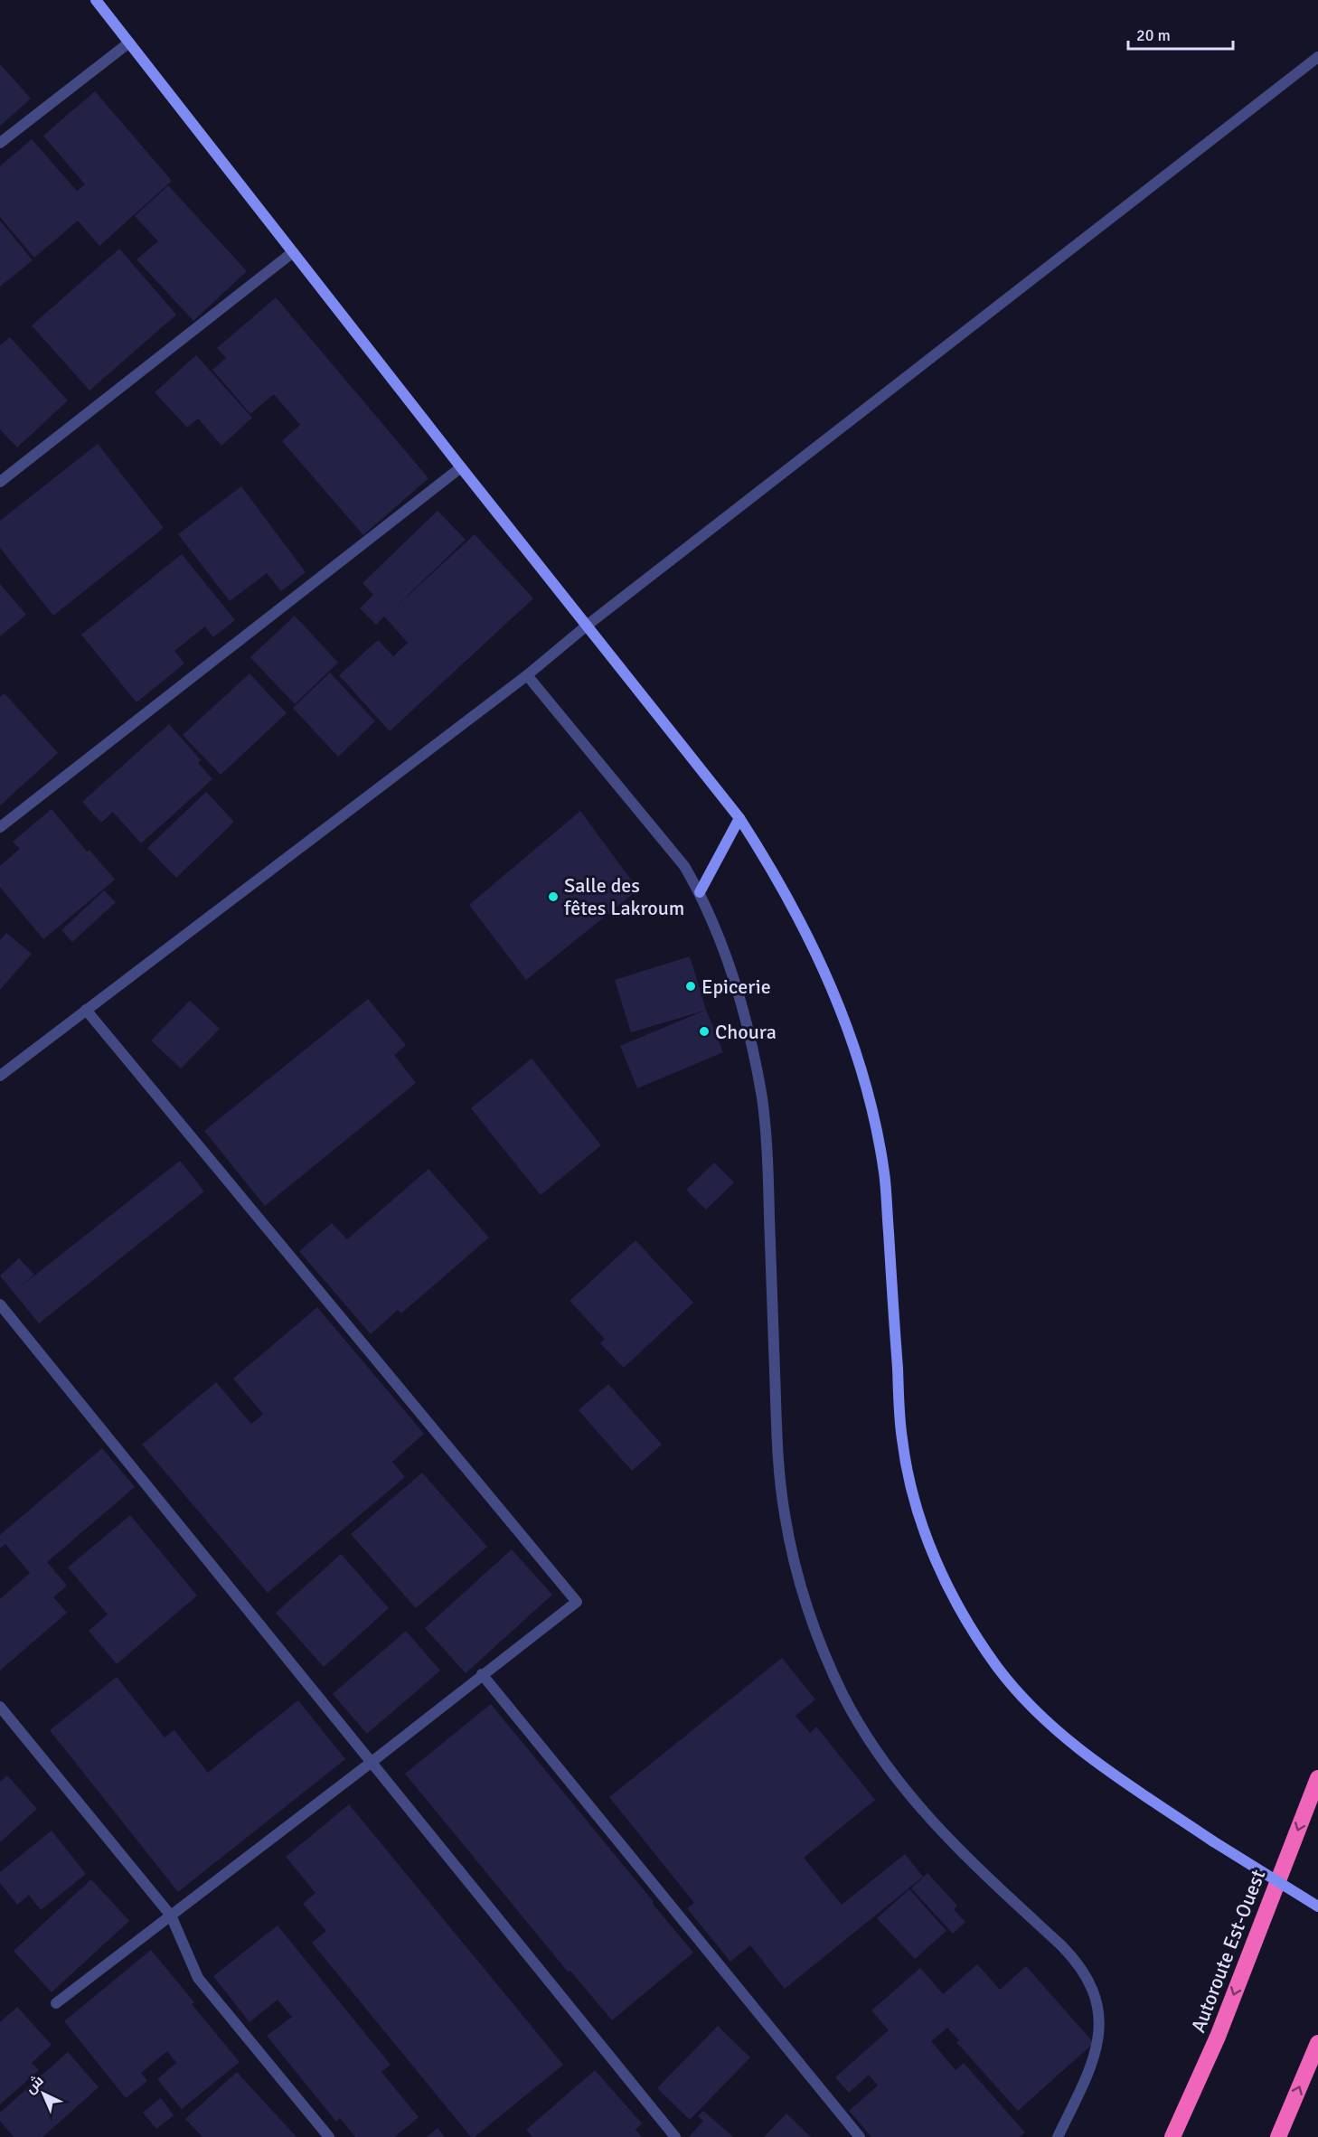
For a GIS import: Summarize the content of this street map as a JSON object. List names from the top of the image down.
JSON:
{
  "streets": {
    "highway": ["Autoroute Est-Ouest"]
  },
  "one_way": ["Autoroute Est-Ouest"],
  "places": ["Salle des fêtes Lakroum", "Epicerie", "Choura"],
  "scale_bar": "20 m",
  "north": "top left"
}
